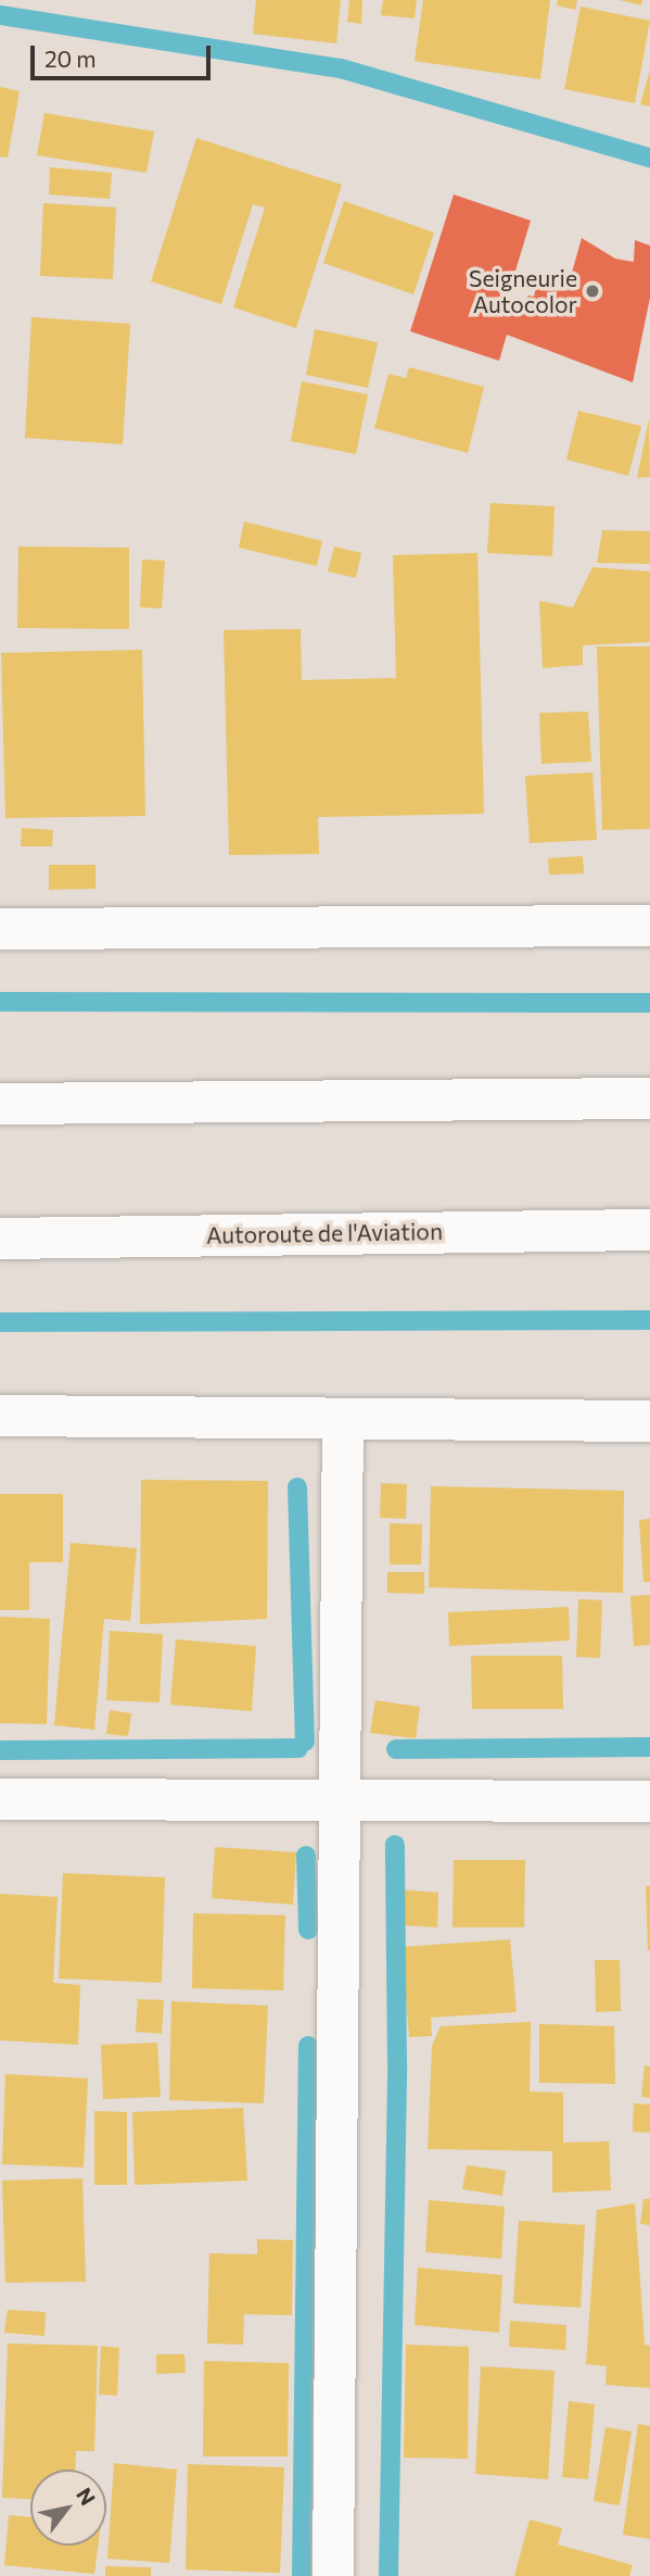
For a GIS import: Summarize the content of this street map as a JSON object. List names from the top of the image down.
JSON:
{
  "streets": {
    "main road": ["Autoroute de l'Aviation"]
  },
  "places": ["Seigneurie Autocolor"],
  "scale_bar": "20 m",
  "north": "top right"
}
